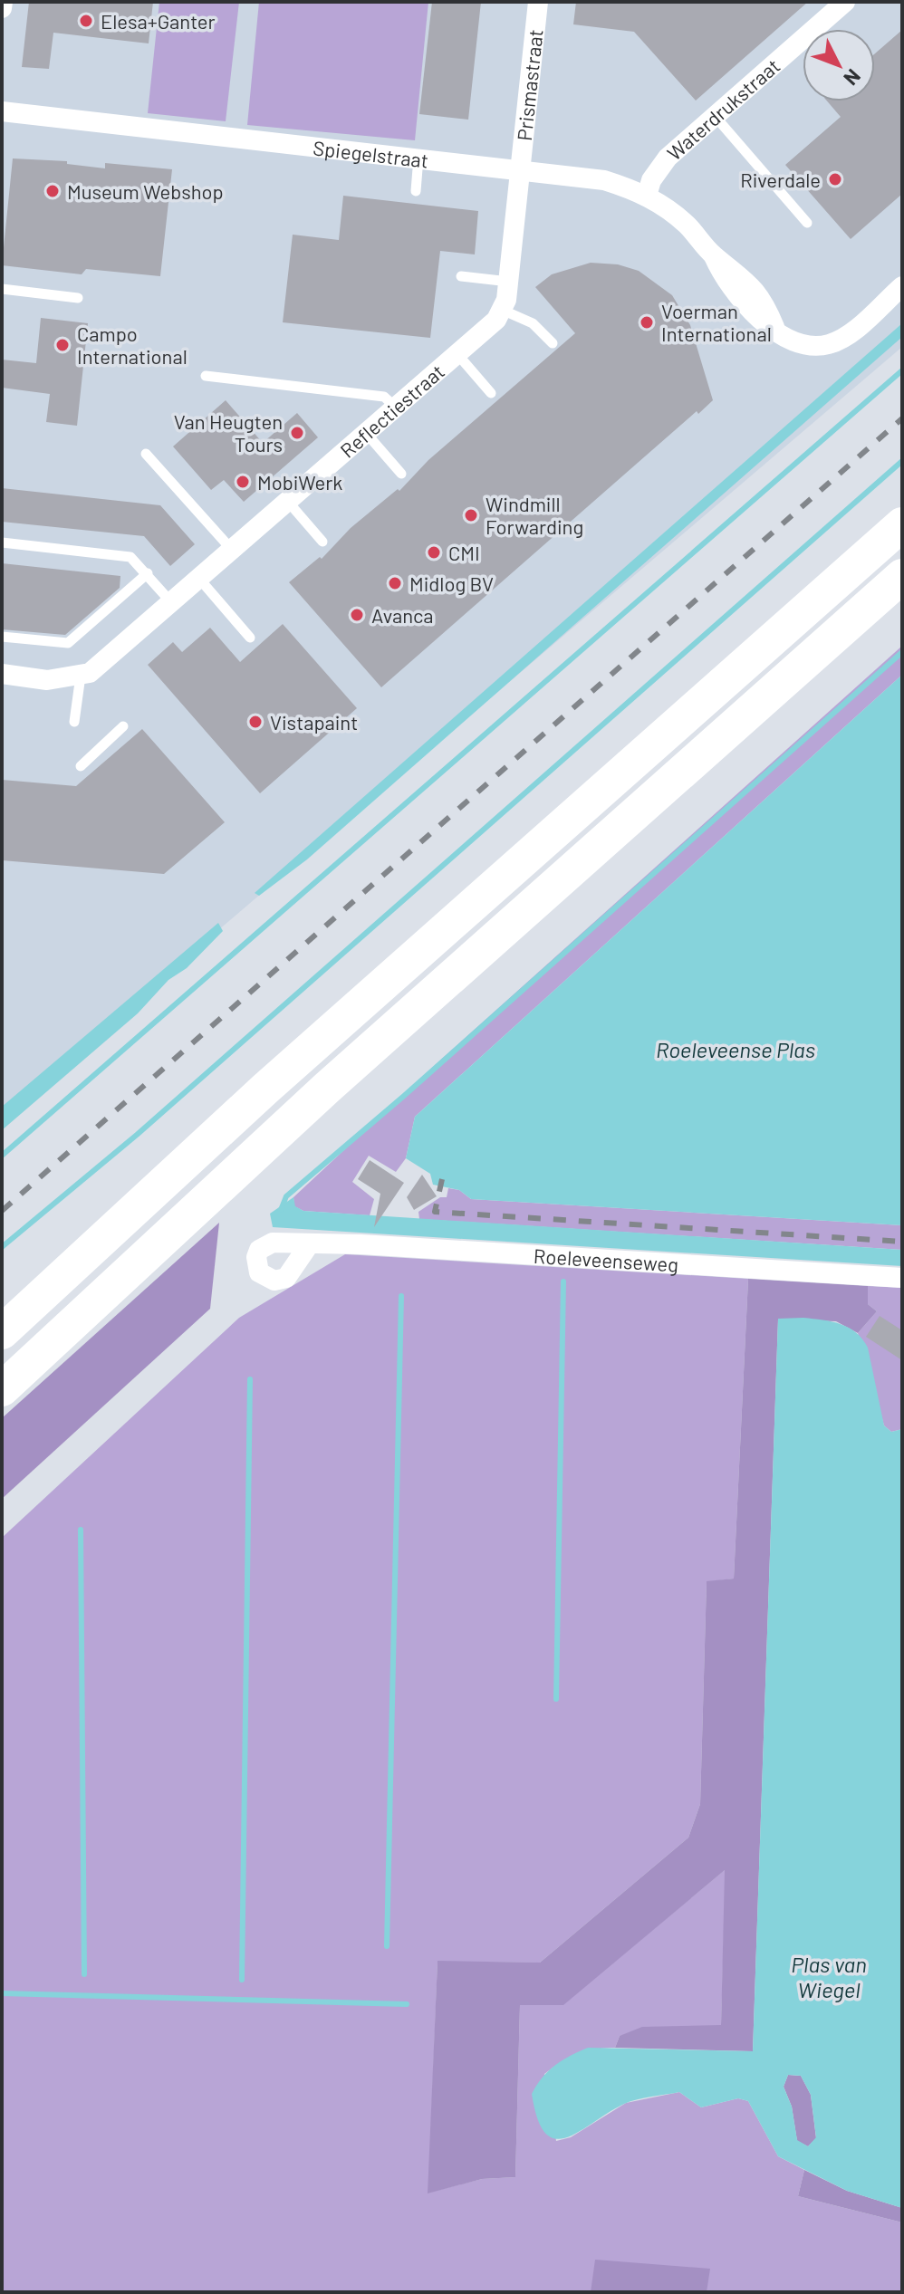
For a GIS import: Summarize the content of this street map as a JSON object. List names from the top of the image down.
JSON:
{
  "streets": {
    "street": [
      "Prismastraat",
      "Waterdrukstraat",
      "Spiegelstraat",
      "Reflectiestraat",
      "Roeleveenseweg"
    ]
  },
  "crossings": [
    ["Prismastraat", "Spiegelstraat"],
    ["Prismastraat", "Reflectiestraat"],
    ["Waterdrukstraat", "Spiegelstraat"],
    ["Spiegelstraat", "Reflectiestraat"]
  ],
  "water": ["Roeleveense Plas", "Plas van Wiegel"],
  "places": [
    "Elesa+Ganter",
    "Riverdale",
    "Museum Webshop",
    "Voerman International",
    "Campo International",
    "Van Heugten Tours",
    "MobiWerk",
    "Windmill Forwarding",
    "CMI",
    "Midlog BV",
    "Avanca",
    "Vistapaint"
  ],
  "north": "bottom right"
}
